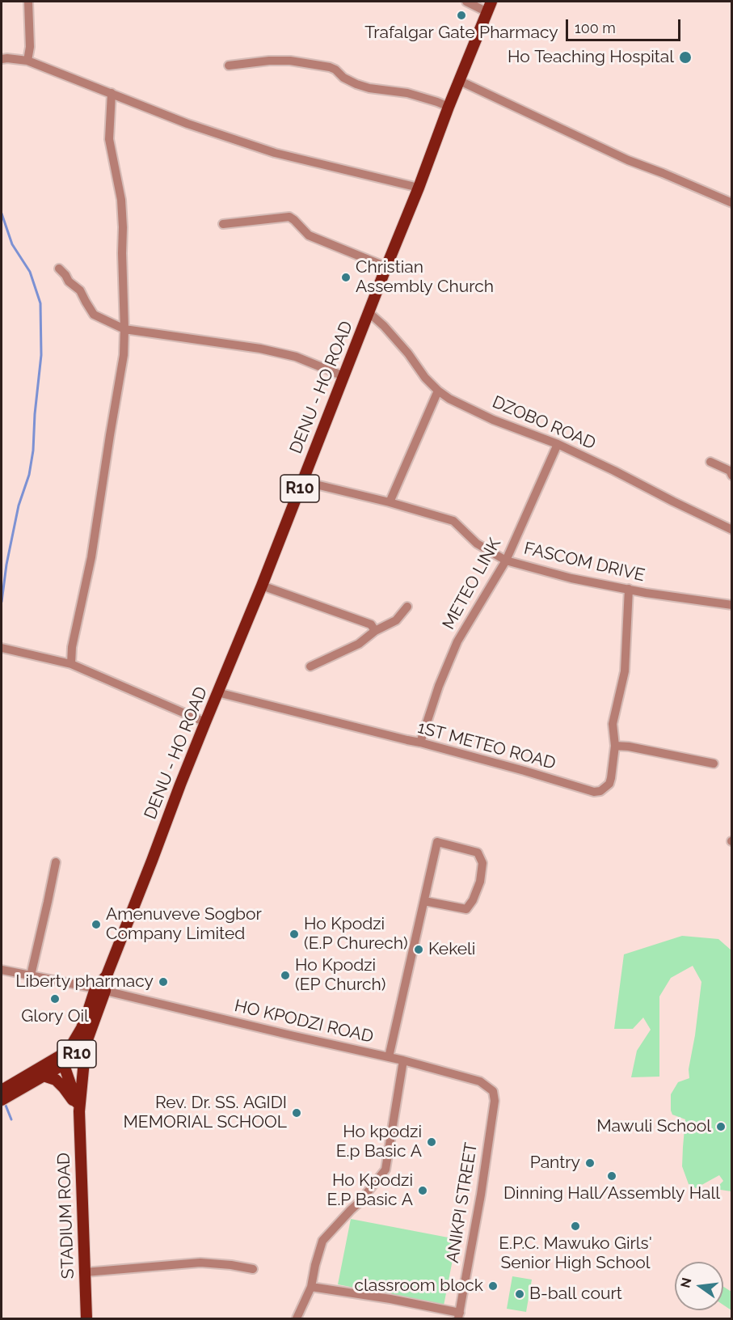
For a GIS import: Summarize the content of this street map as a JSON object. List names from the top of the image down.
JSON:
{
  "streets": {
    "main road": ["DENU - HO ROAD", "R10", "STADIUM ROAD"],
    "street": [
      "DZOBO ROAD",
      "FASCOM DRIVE",
      "METEO LINK",
      "1ST METEO ROAD",
      "HO KPODZI ROAD",
      "ANIKPI STREET"
    ]
  },
  "crossings": [
    ["DENU - HO ROAD", "DZOBO ROAD"],
    ["DENU - HO ROAD", "FASCOM DRIVE"],
    ["DENU - HO ROAD", "1ST METEO ROAD"],
    ["DENU - HO ROAD", "HO KPODZI ROAD"],
    ["DENU - HO ROAD", "STADIUM ROAD"],
    ["DZOBO ROAD", "METEO LINK"],
    ["FASCOM DRIVE", "METEO LINK"],
    ["METEO LINK", "1ST METEO ROAD"],
    ["HO KPODZI ROAD", "ANIKPI STREET"]
  ],
  "places": [
    "Trafalgar Gate Pharmacy",
    "Ho Teaching Hospital",
    "Christian Assembly Church",
    "Amenuveve Sogbor Company Limited",
    "Ho Kpodzi (E.P Churech)",
    "Kekeli",
    "Ho Kpodzi (EP Church)",
    "Liberty pharmacy",
    "Glory Oil",
    "Rev. Dr. SS. AGIDI MEMORIAL SCHOOL",
    "Mawuli School",
    "Ho kpodzi E.p Basic A",
    "Pantry",
    "Dinning Hall/Assembly Hall",
    "Ho Kpodzi E.P Basic A",
    "E.P.C. Mawuko Girls' Senior High School",
    "classroom block",
    "B-ball court"
  ],
  "scale_bar": "100 m",
  "north": "left"
}
